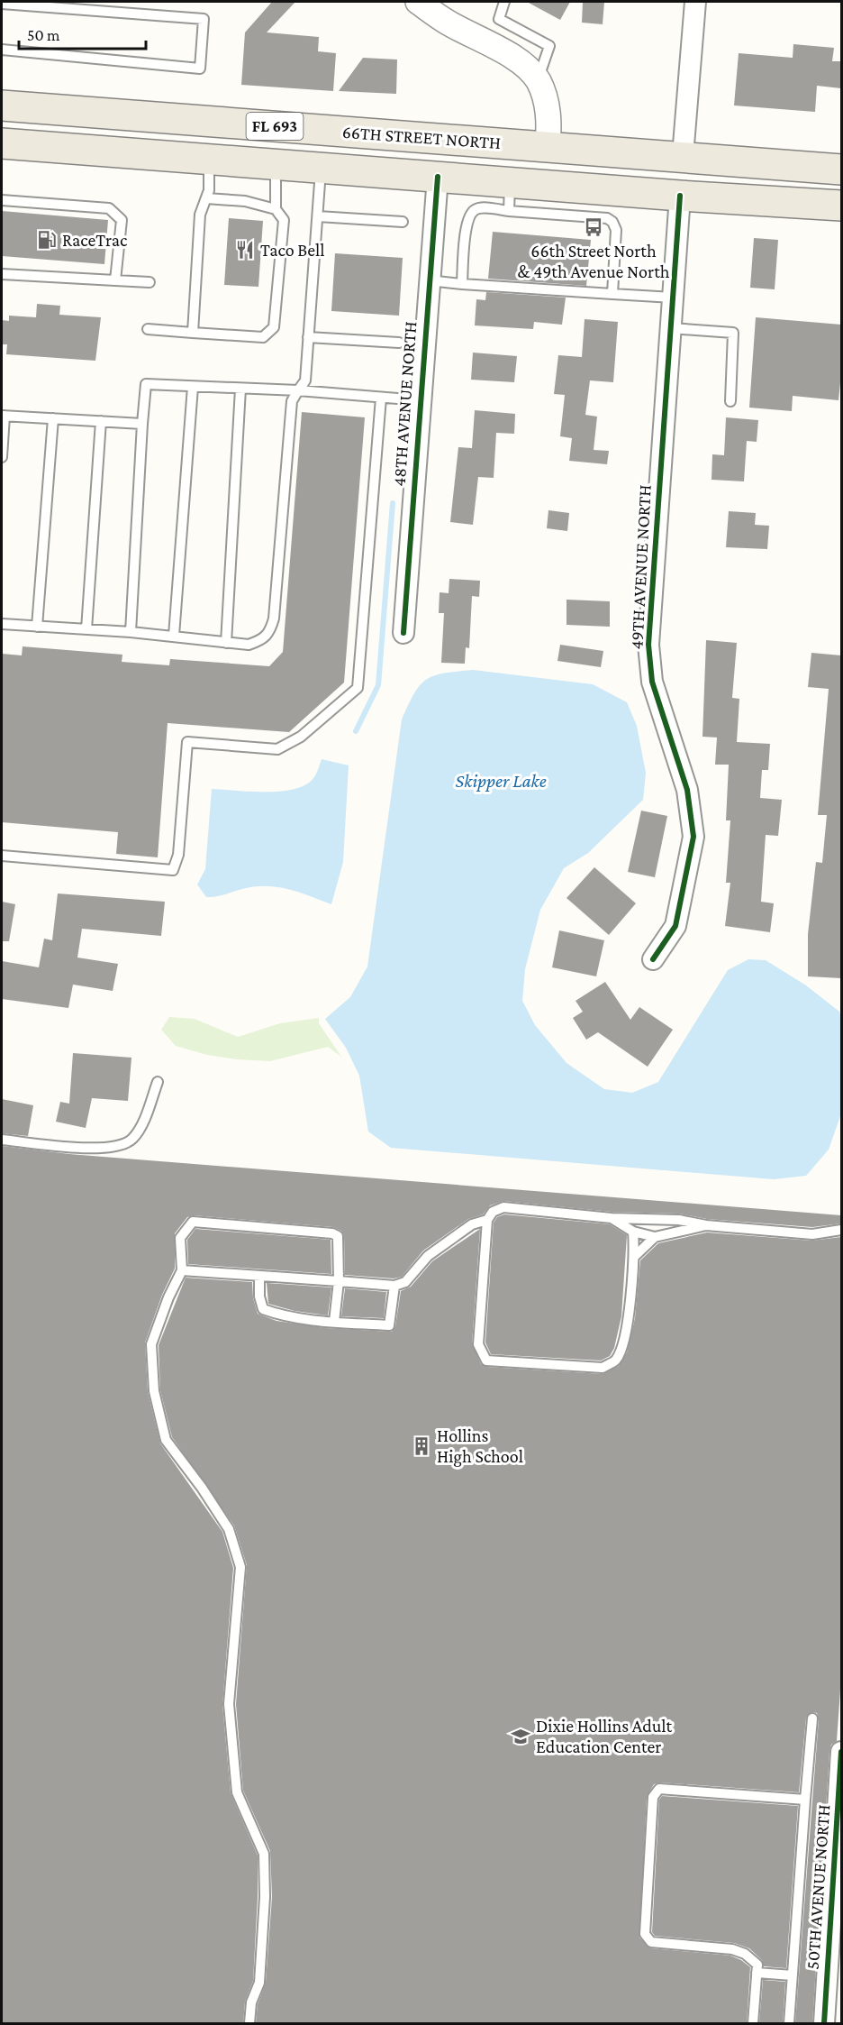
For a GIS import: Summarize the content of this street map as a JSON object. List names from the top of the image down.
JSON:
{
  "streets": {
    "main road": ["FL 693", "66TH STREET NORTH"],
    "street": ["48TH AVENUE NORTH", "49TH AVENUE NORTH", "50TH AVENUE NORTH"]
  },
  "crossings": [
    ["66TH STREET NORTH", "48TH AVENUE NORTH"],
    ["66TH STREET NORTH", "49TH AVENUE NORTH"]
  ],
  "water": ["Skipper Lake"],
  "places": {
    "bus stop": ["66th Street North & 49th Avenue North"],
    "fuel station": ["RaceTrac"],
    "restaurant": ["Taco Bell"],
    "building": ["Hollins High School"],
    "school or university": ["Dixie Hollins Adult Education Center"]
  },
  "scale_bar": "50 m"
}
